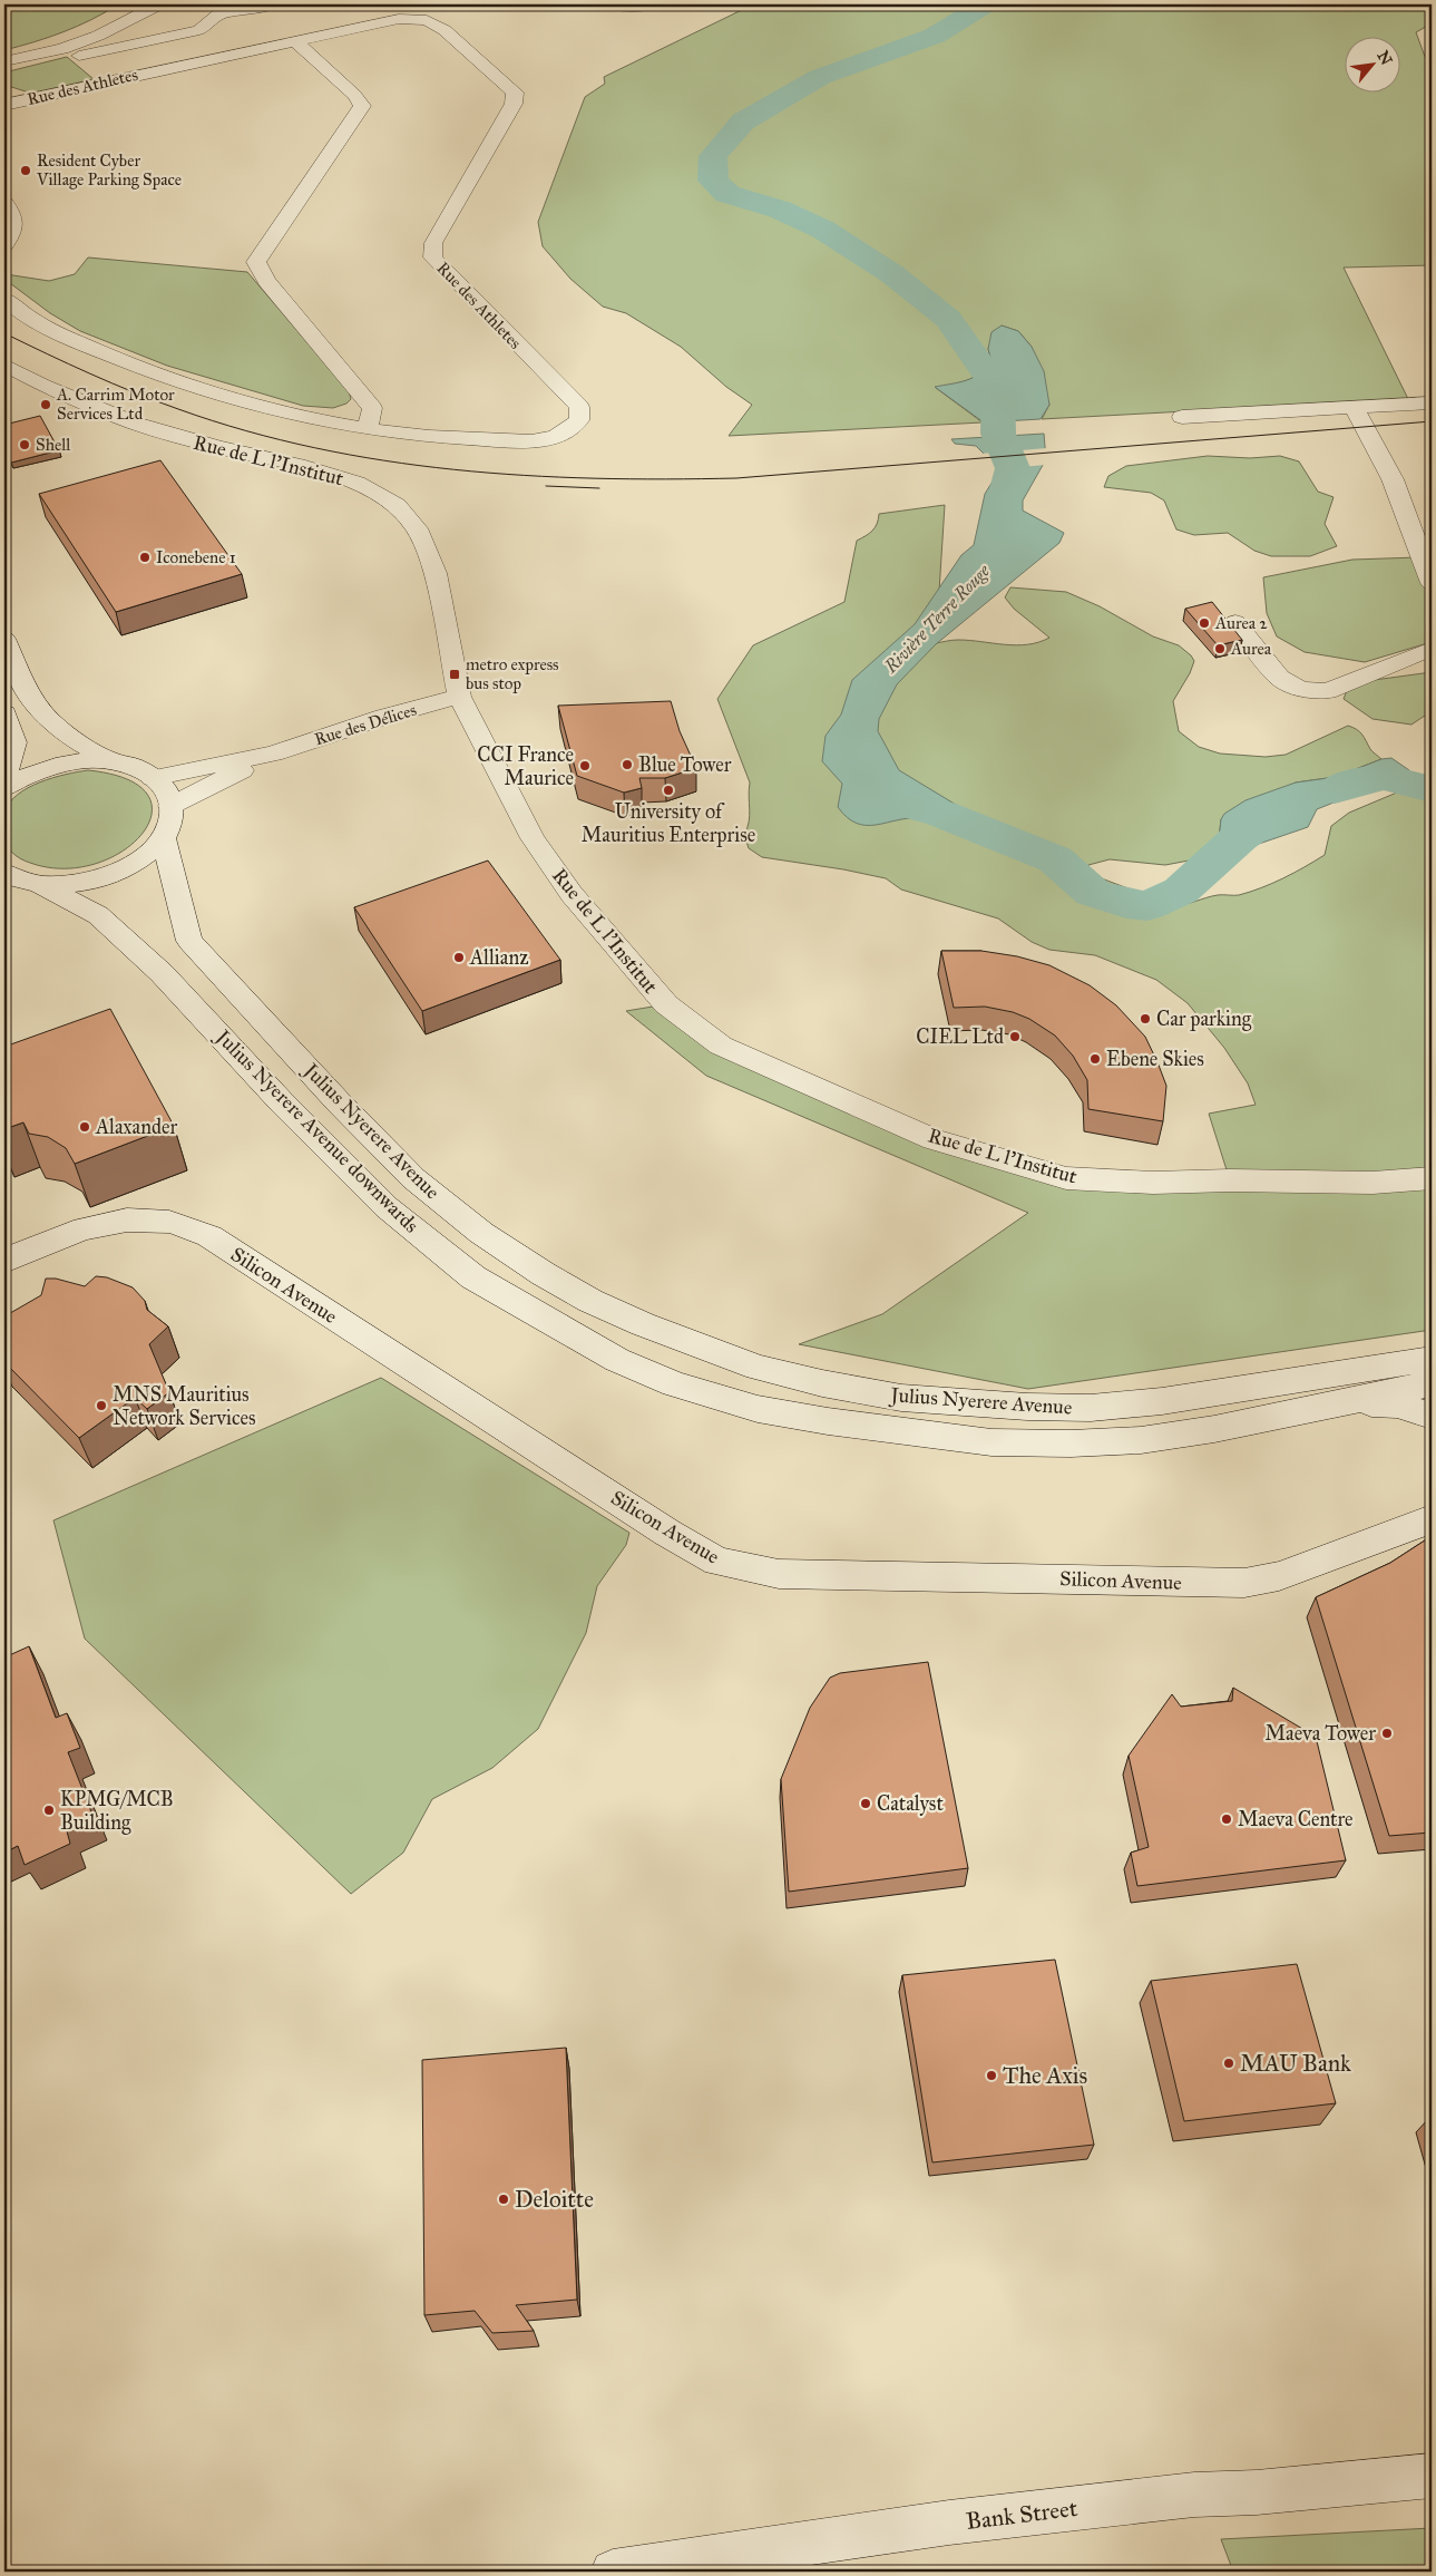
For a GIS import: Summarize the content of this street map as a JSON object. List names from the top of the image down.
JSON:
{
  "streets": {
    "street": [
      "Rue des Athletes",
      "Rue de L l'Institut",
      "Rue des Délices",
      "Julius Nyerere Avenue downwards",
      "Julius Nyerere Avenue",
      "Silicon Avenue",
      "Bank Street"
    ]
  },
  "crossings": [
    ["Rue de L l'Institut", "Rue des Délices"]
  ],
  "water": ["Rivière Terre Rouge"],
  "places": {
    "other": [
      "Resident Cyber Village Parking Space",
      "A. Carrim Motor Services Ltd",
      "Shell",
      "Iconebene 1",
      "Aurea 2",
      "Aurea",
      "Blue Tower",
      "CCI France Maurice",
      "University of Mauritius Enterprise",
      "Allianz",
      "Car parking",
      "CIEL Ltd",
      "Ebene Skies",
      "Alaxander",
      "MNS Mauritius Network Services",
      "Maeva Tower",
      "Catalyst",
      "KPMG/MCB Building",
      "Maeva Centre",
      "MAU Bank",
      "The Axis",
      "Deloitte"
    ],
    "transit": ["metro express bus stop"]
  },
  "north": "top right"
}
